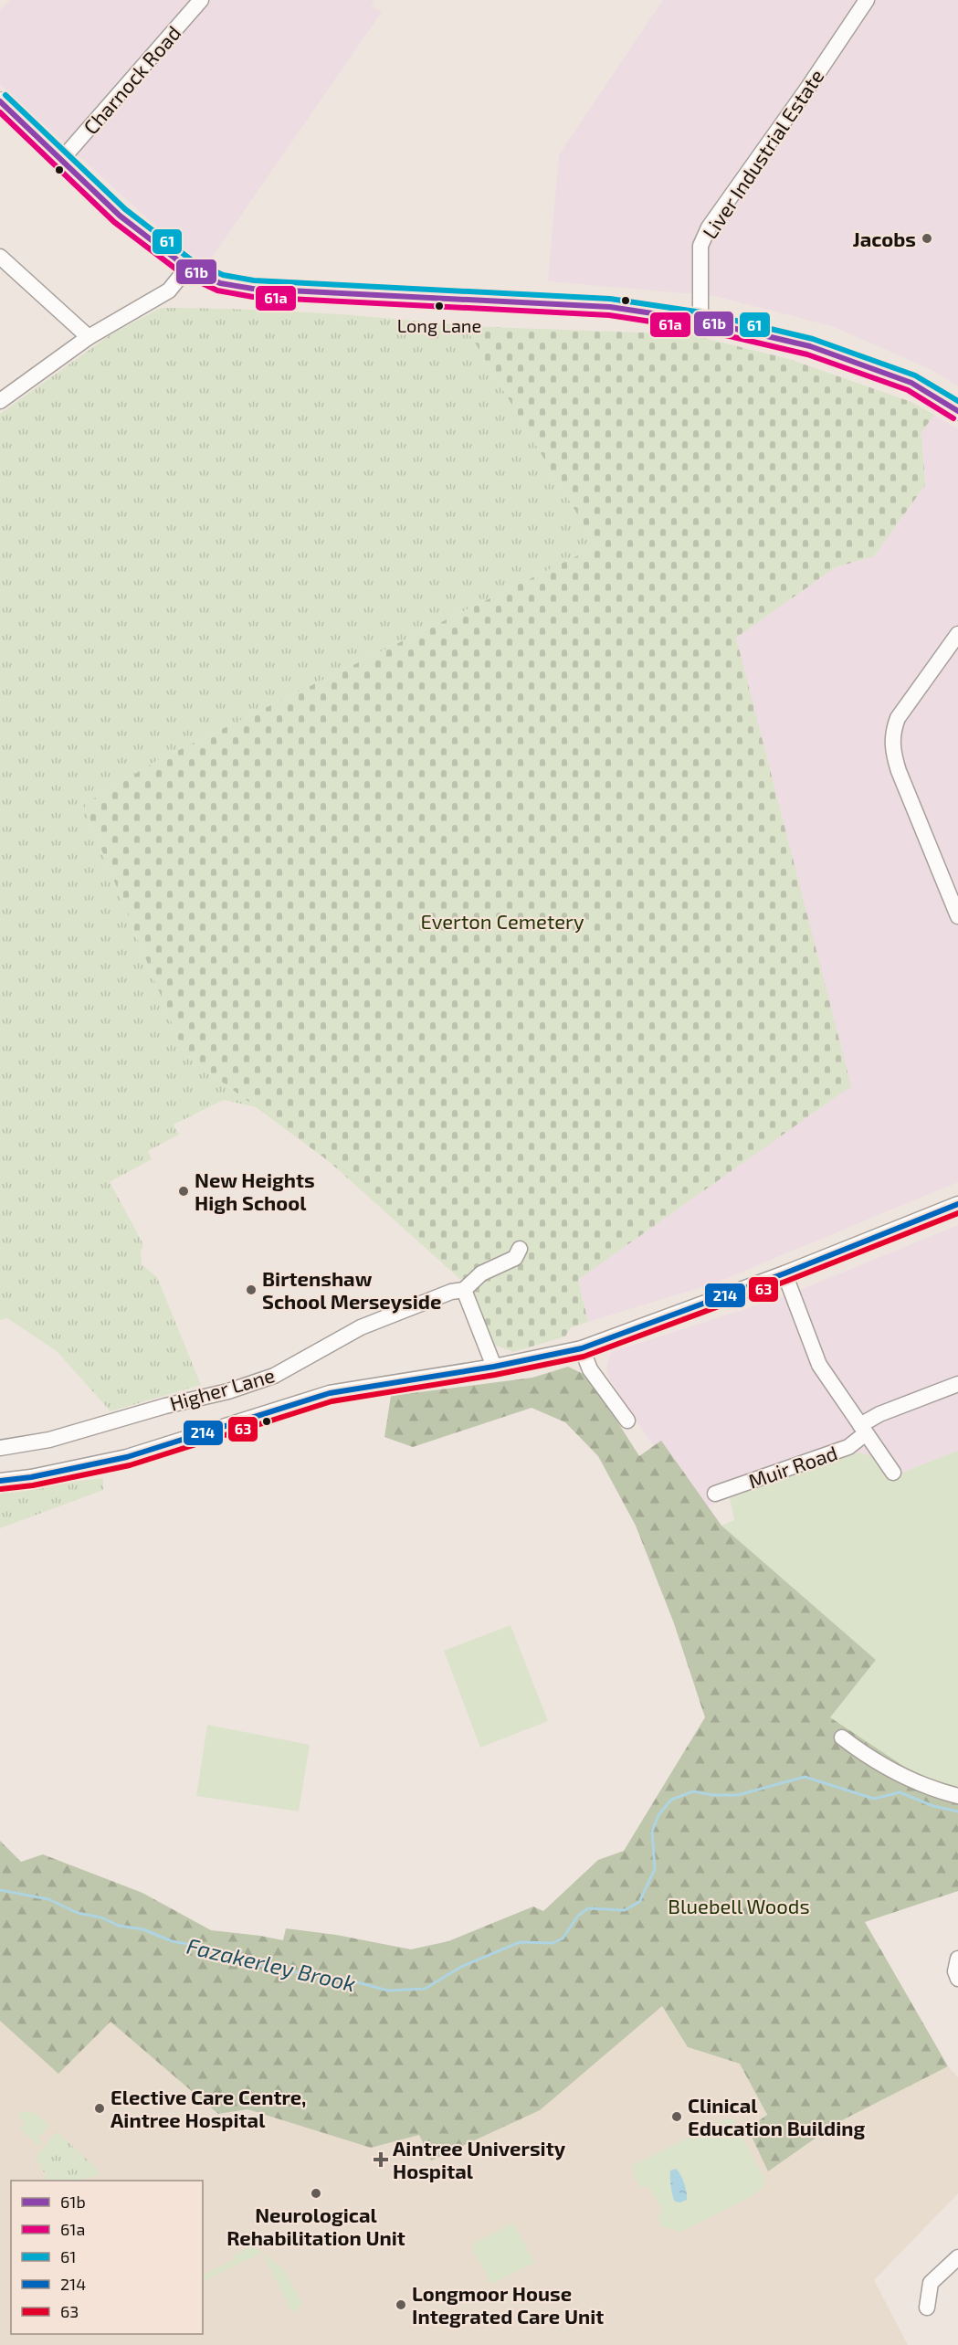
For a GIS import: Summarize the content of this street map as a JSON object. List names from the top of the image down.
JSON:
{
  "streets": {
    "street": [
      "Charnock Road",
      "Liver Industrial Estate",
      "Higher Lane",
      "Muir Road"
    ]
  },
  "water": ["Fazakerley Brook"],
  "parks": ["Everton Cemetery", "Bluebell Woods"],
  "places": {
    "other": [
      "Jacobs",
      "Long Lane",
      "New Heights High School",
      "Birtenshaw School Merseyside",
      "Elective Care Centre, Aintree Hospital",
      "Clinical Education Building",
      "Neurological Rehabilitation Unit",
      "Longmoor House Integrated Care Unit"
    ],
    "health": ["Aintree University Hospital"]
  },
  "lines": [
    "transit line 61",
    "transit line 61b",
    "transit line 61a",
    "transit line 214",
    "transit line 63"
  ],
  "legend": [
    "61b",
    "61a",
    "61",
    "214",
    "63"
  ]
}
